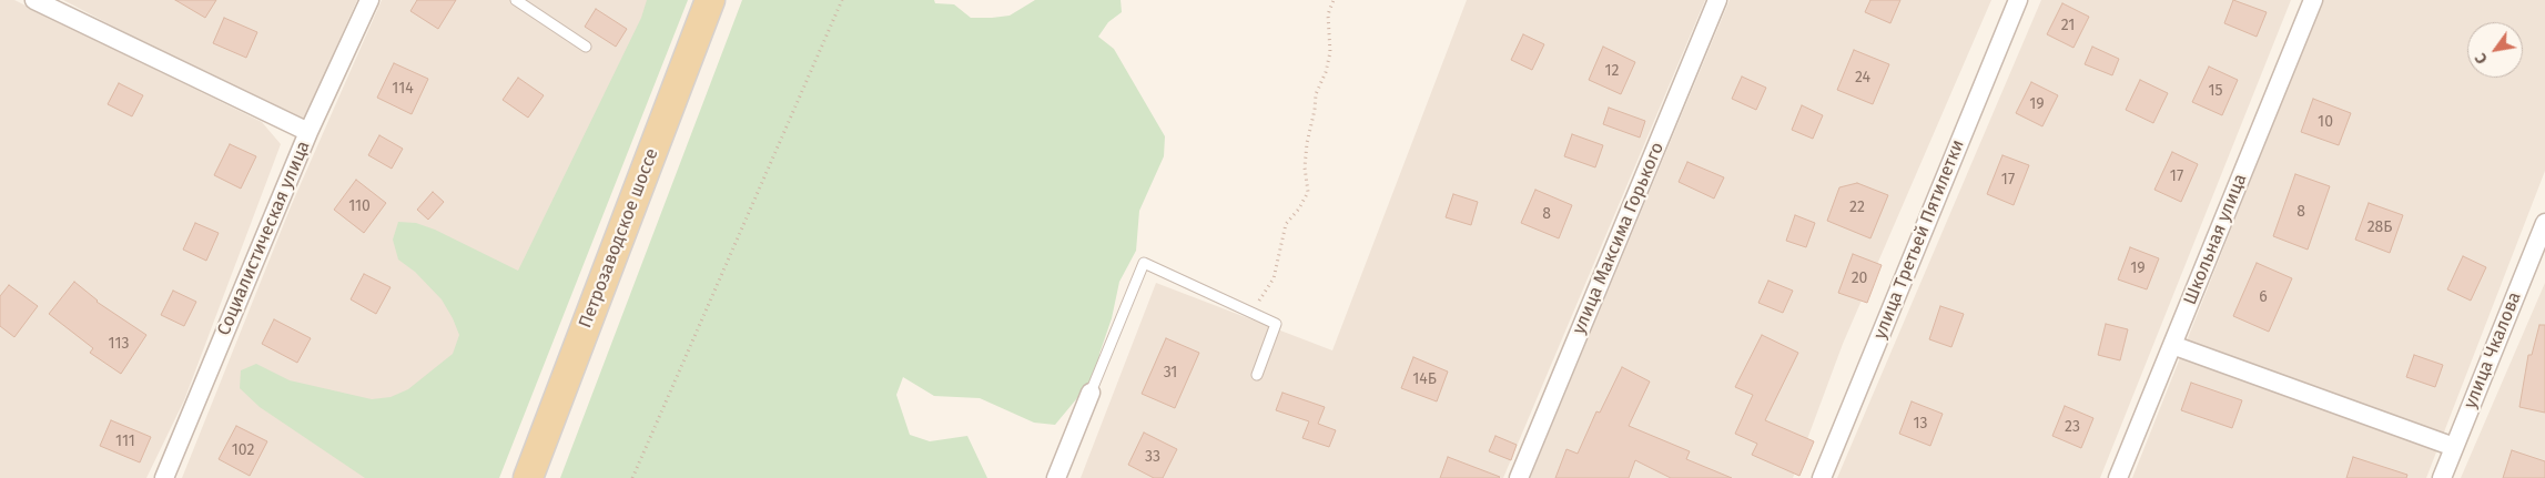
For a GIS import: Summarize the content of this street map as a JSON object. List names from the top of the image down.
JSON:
{
  "streets": {
    "main road": ["Петрозаводское шоссе"],
    "street": [
      "Социалистическая улица",
      "улица Максима Горького",
      "улица Третьей Пятилетки",
      "Школьная улица",
      "улица Чкалова"
    ]
  },
  "house_numbers": [
    "21",
    "12",
    "24",
    "114",
    "15",
    "19",
    "10",
    "17",
    "17",
    "110",
    "22",
    "8",
    "8",
    "28Б",
    "19",
    "20",
    "6",
    "113",
    "31",
    "14Б",
    "13",
    "23",
    "111",
    "102",
    "33"
  ],
  "north": "bottom left"
}
